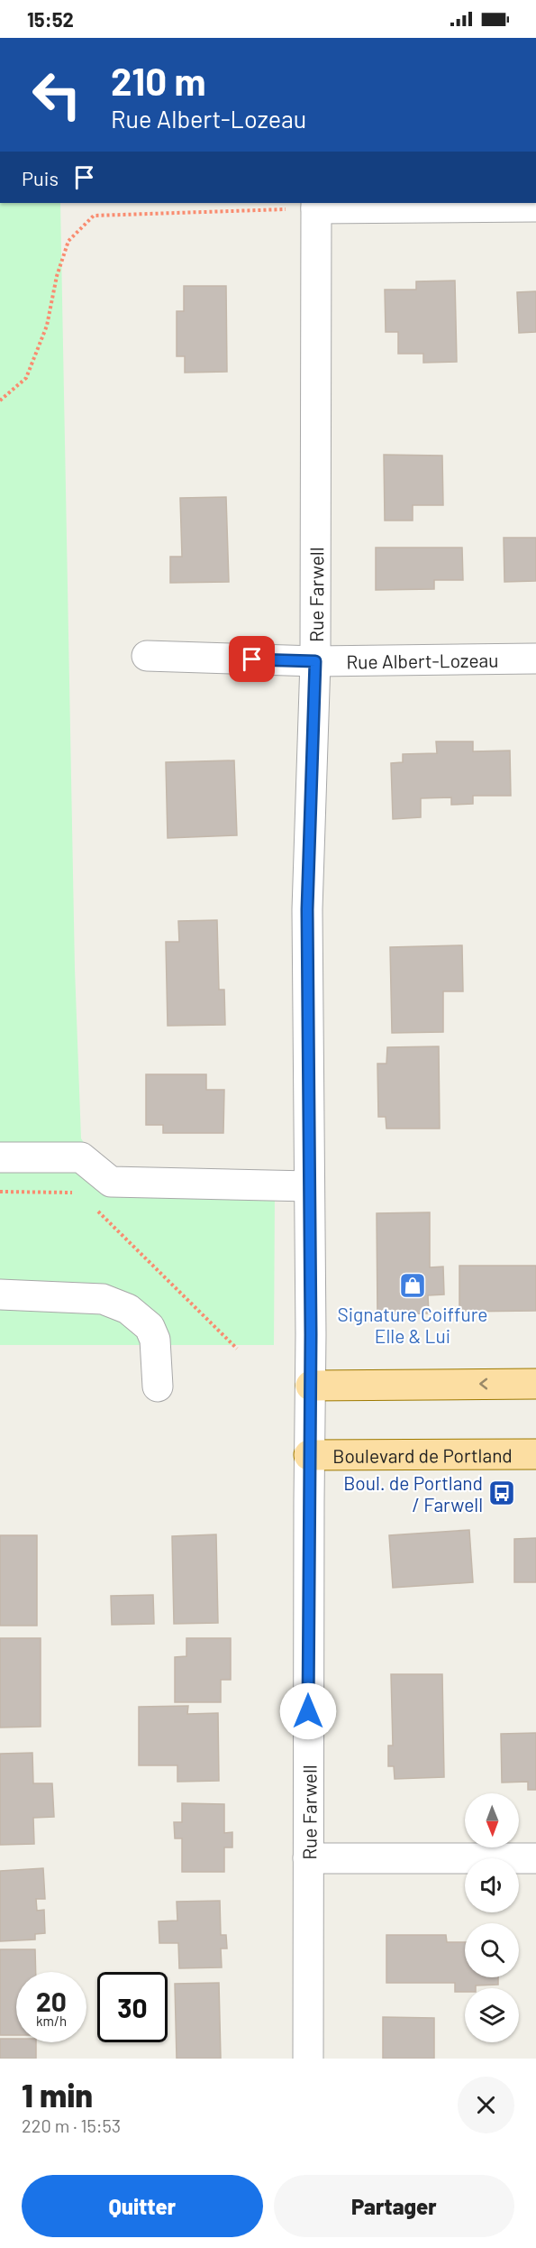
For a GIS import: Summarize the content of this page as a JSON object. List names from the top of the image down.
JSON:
{
  "streets": {
    "main road": ["Boulevard de Portland"],
    "street": ["Rue Farwell", "Rue Albert-Lozeau"]
  },
  "crossings": [
    ["Rue Farwell", "Rue Albert-Lozeau"],
    ["Rue Farwell", "Boulevard de Portland"]
  ],
  "places": {
    "shop": ["Signature Coiffure Elle & Lui"],
    "bus stop": ["Boul. de Portland / Farwell"]
  },
  "north": "bottom",
  "page": {
    "status": "15:52",
    "turn": ["210 m", "Rue Albert-Lozeau"],
    "then": "Puis",
    "speed": "20 km/h",
    "limit": "30",
    "heading": ["1 min", "220 m · 15:53"],
    "buttons": ["Quitter", "Partager"]
  }
}
